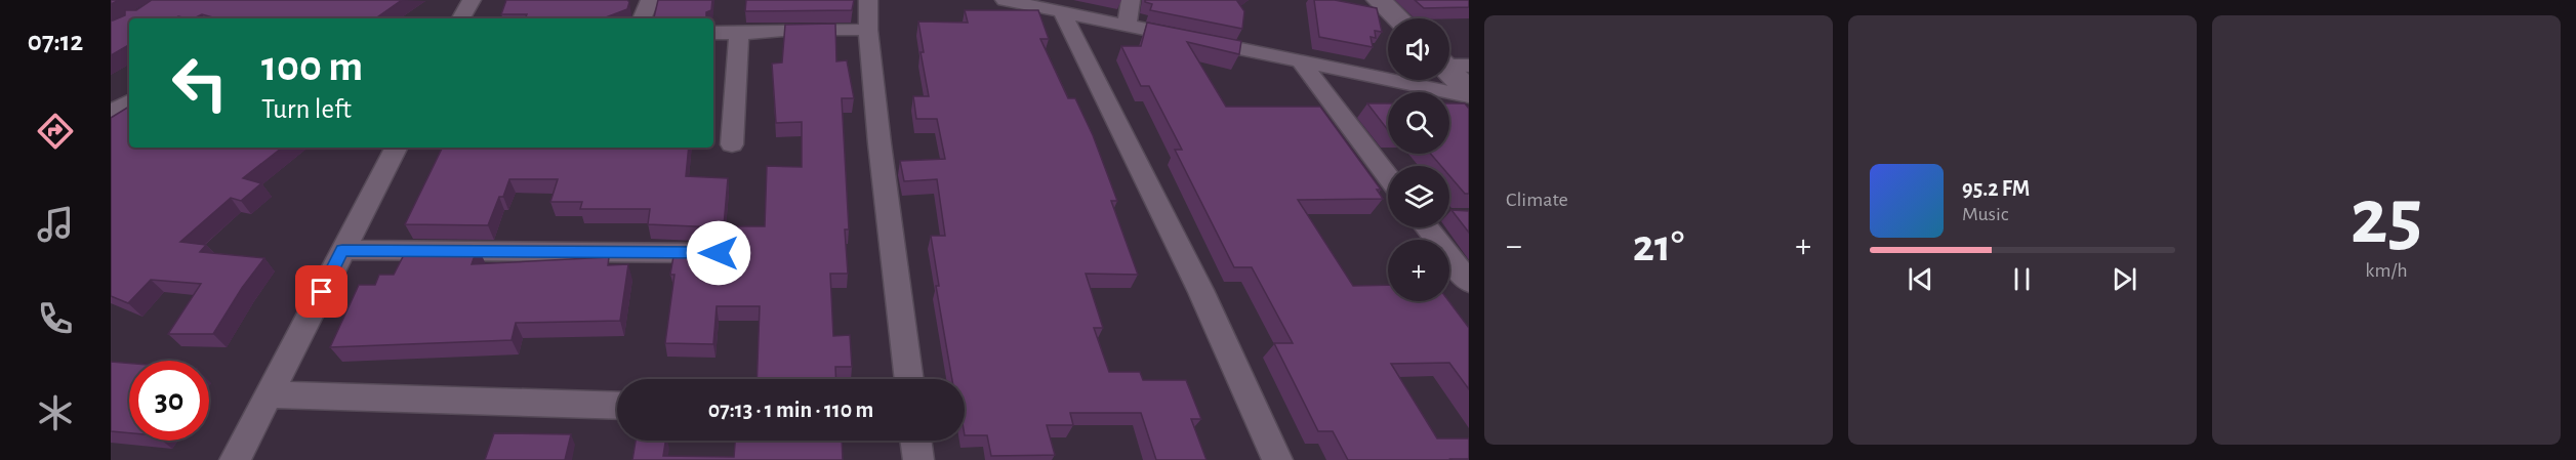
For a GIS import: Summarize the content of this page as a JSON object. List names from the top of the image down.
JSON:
{
  "page": {
    "tabs": "07:12",
    "tile": [
      "Climate",
      ["25", "km/h"]
    ],
    "map_buttons": "+",
    "turn": ["100 m", "Turn left"],
    "song": ["95.2 FM", "Music"],
    "heat": ["−", "21°", "+"],
    "limit": "30",
    "trip": "07:13 · 1 min · 110 m"
  }
}
